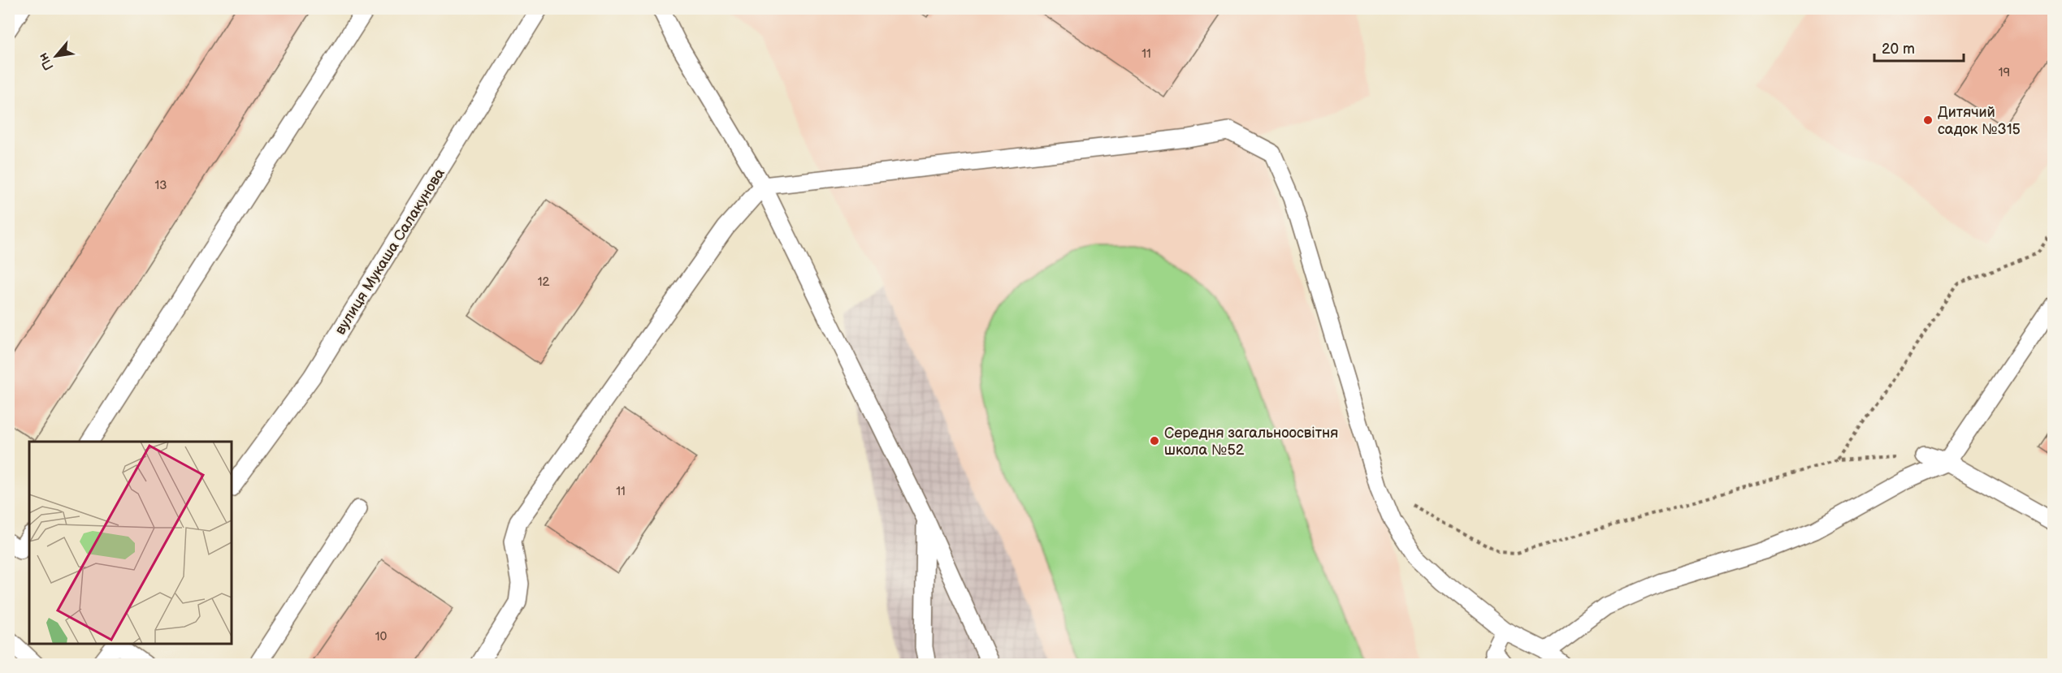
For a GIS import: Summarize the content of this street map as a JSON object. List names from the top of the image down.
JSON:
{
  "streets": {
    "lane": ["вулиця Мукаша Салакунова"]
  },
  "places": ["Дитячий садок №315", "Середня загальноосвітня школа №52"],
  "house_numbers": [
    "11",
    "19",
    "13",
    "12",
    "11",
    "10"
  ],
  "scale_bar": "20 m",
  "north": "bottom left"
}
